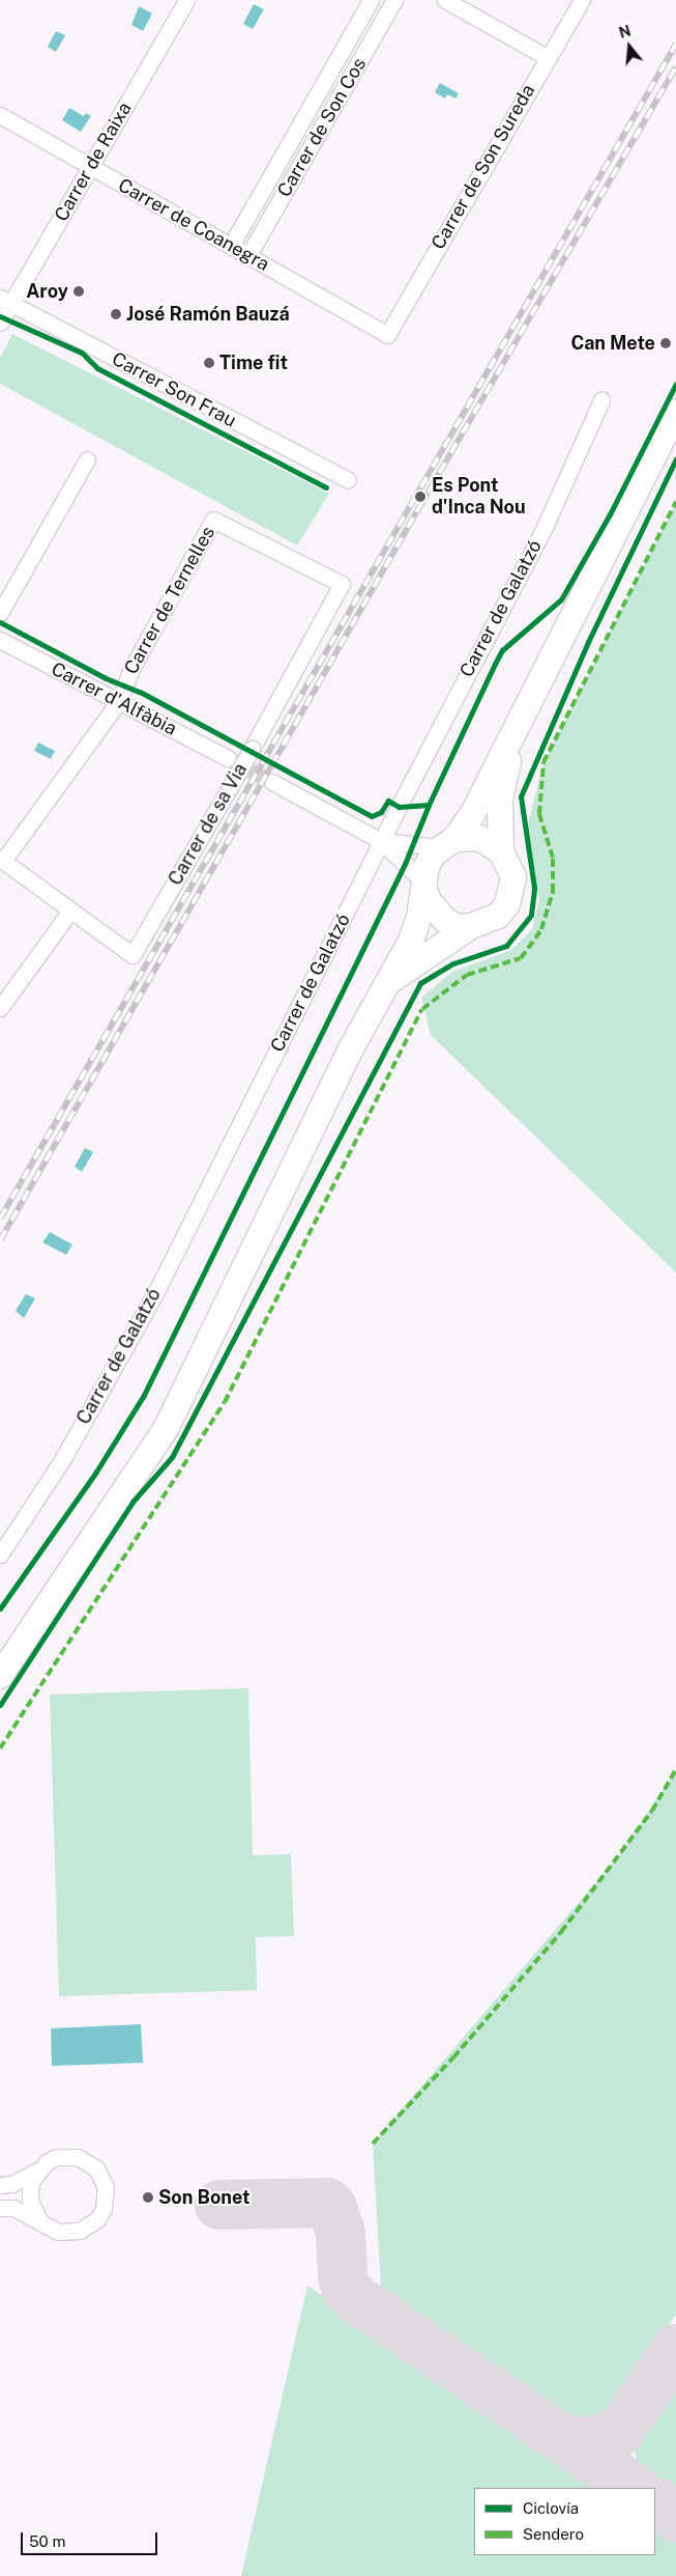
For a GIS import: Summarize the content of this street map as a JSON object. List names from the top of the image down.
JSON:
{
  "streets": {
    "street": [
      "Carrer de Son Cos",
      "Carrer de Raixa",
      "Carrer de Son Sureda",
      "Carrer de Coanegra",
      "Carrer Son Frau",
      "Carrer de Ternelles",
      "Carrer de Galatzó",
      "Carrer d'Alfàbia",
      "Carrer de sa Via"
    ]
  },
  "crossings": [
    ["Carrer de Son Cos", "Carrer de Coanegra"],
    ["Carrer de Raixa", "Carrer de Coanegra"],
    ["Carrer de Raixa", "Carrer Son Frau"],
    ["Carrer de Son Sureda", "Carrer de Coanegra"],
    ["Carrer de Ternelles", "Carrer d'Alfàbia"],
    ["Carrer de Ternelles", "Carrer de sa Via"]
  ],
  "places": [
    "Aroy",
    "José Ramón Bauzá",
    "Can Mete",
    "Time fit",
    "Es Pont d'Inca Nou",
    "Son Bonet"
  ],
  "legend": ["Ciclovía", "Sendero"],
  "scale_bar": "50 m",
  "north": "top"
}
